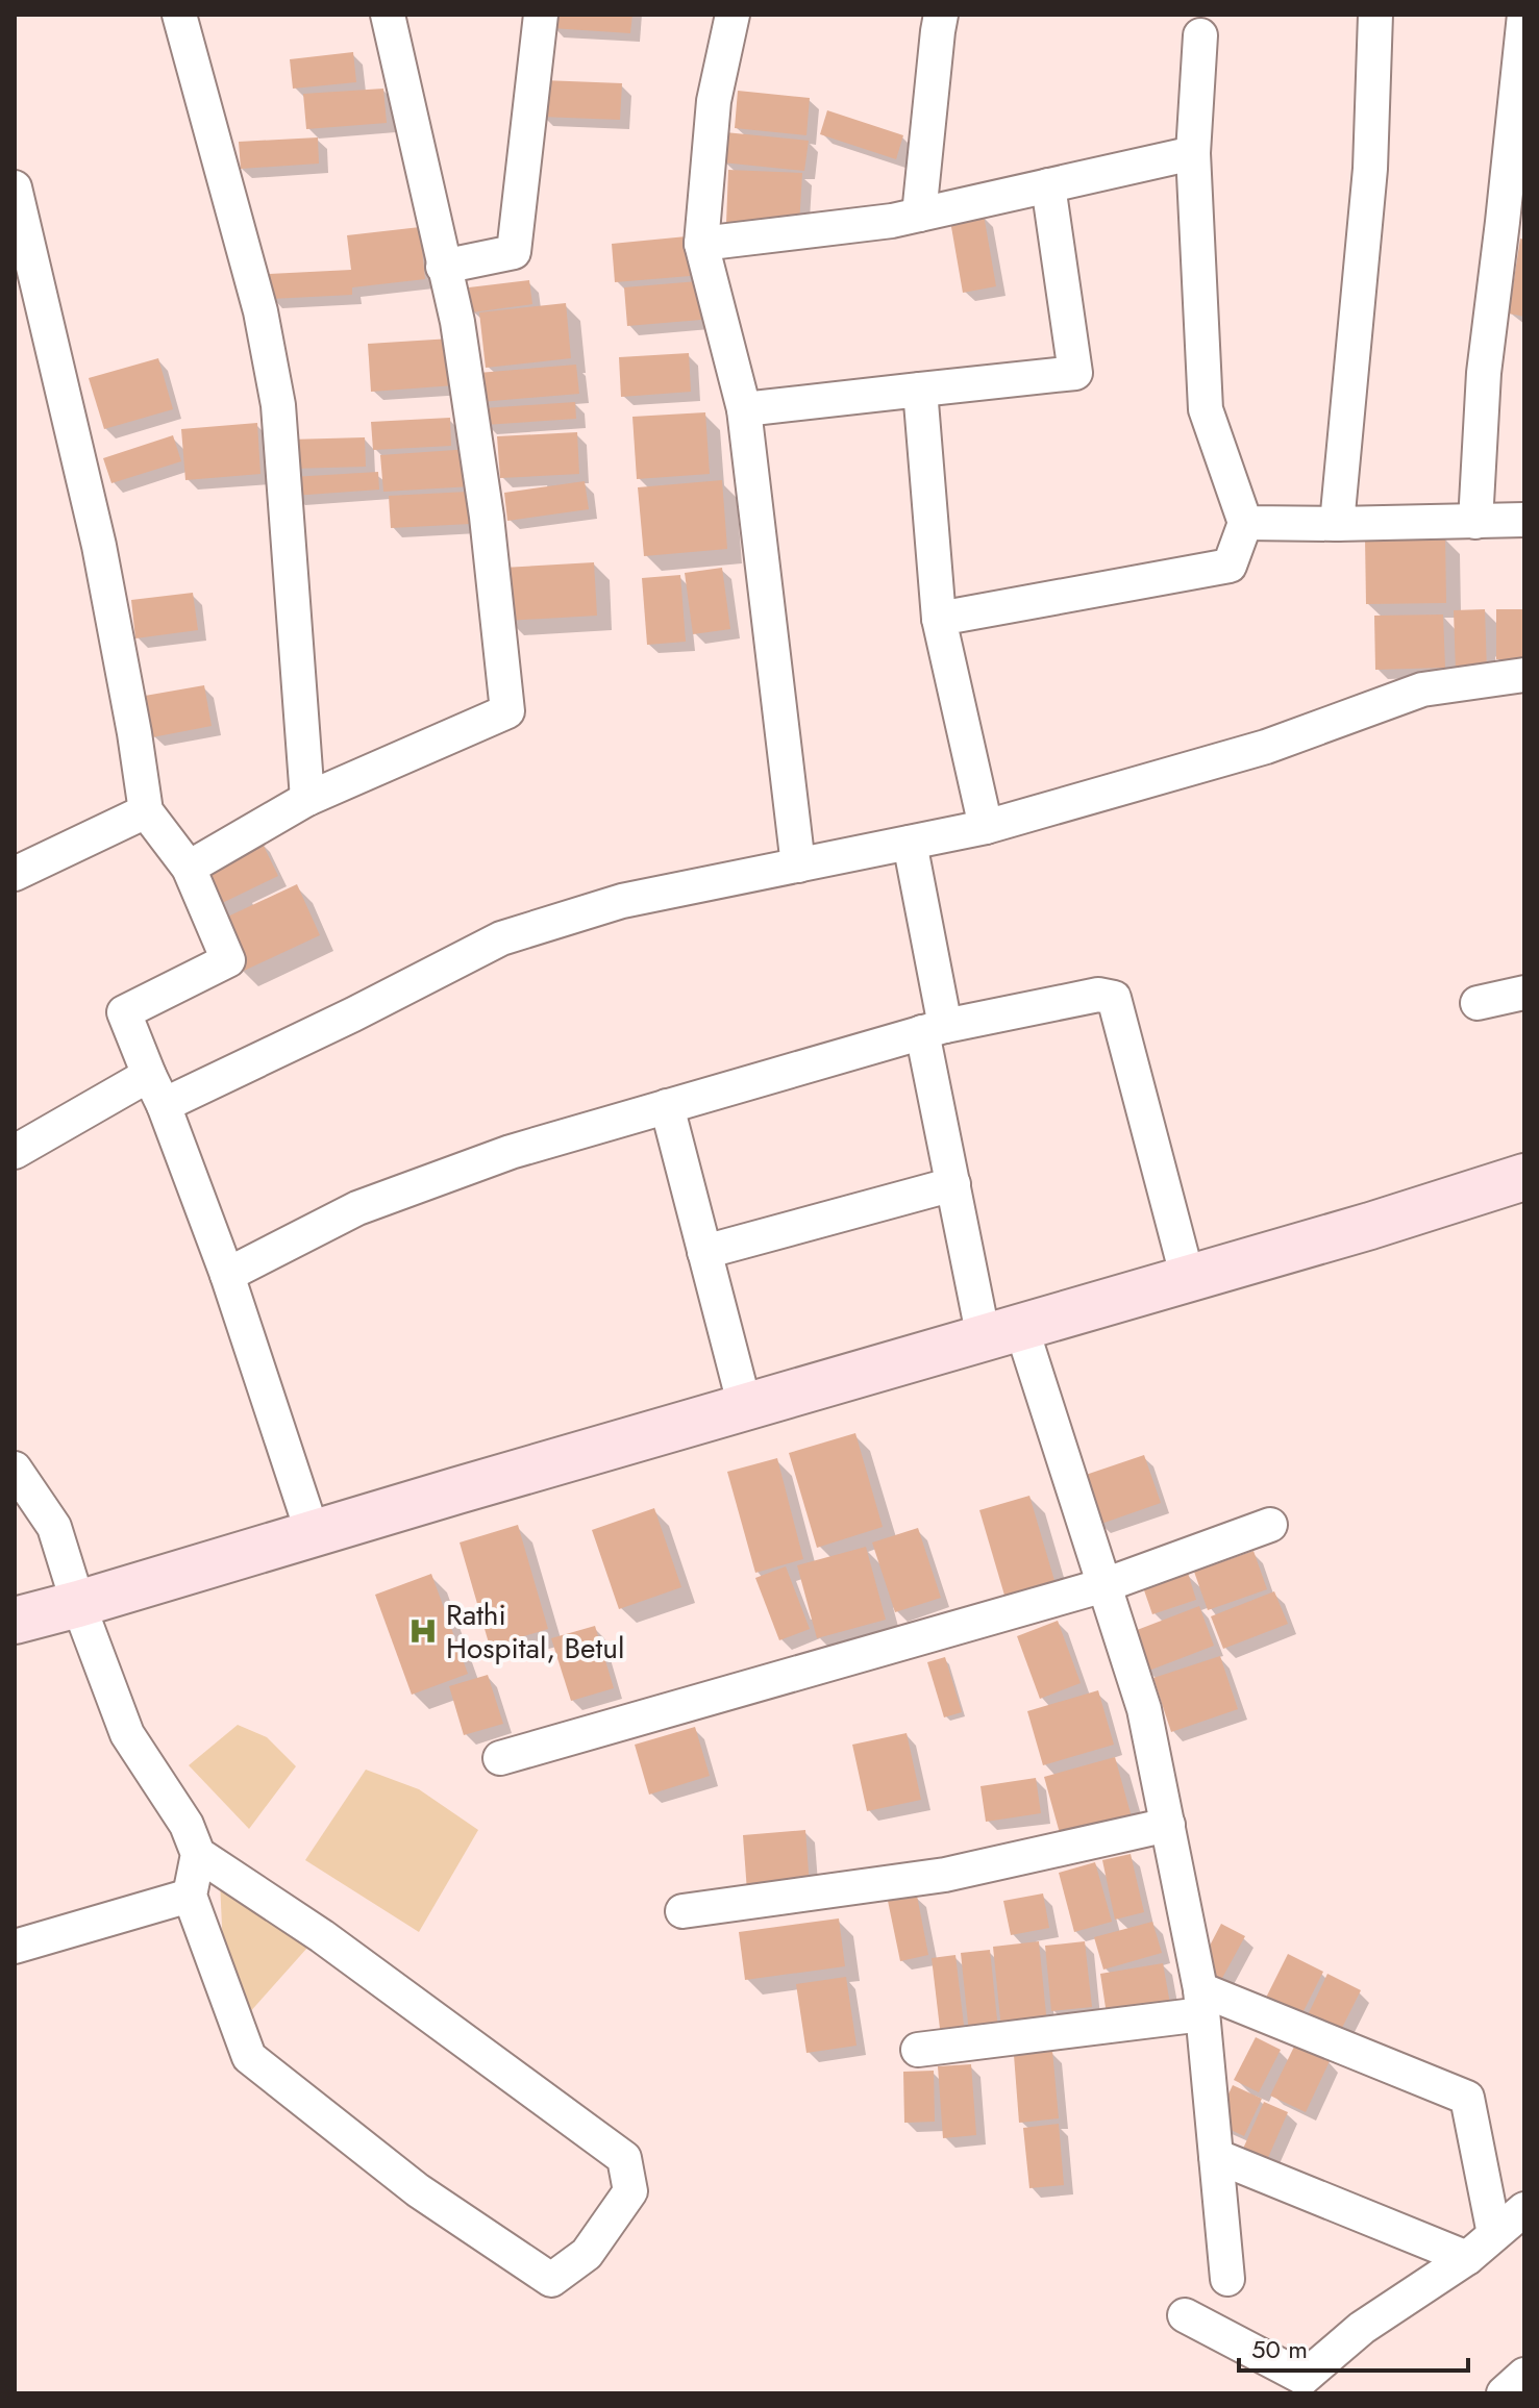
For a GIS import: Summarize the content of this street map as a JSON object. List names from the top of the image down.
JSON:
{
  "places": {
    "hospital": ["Rathi Hospital, Betul"]
  },
  "scale_bar": "50 m"
}
